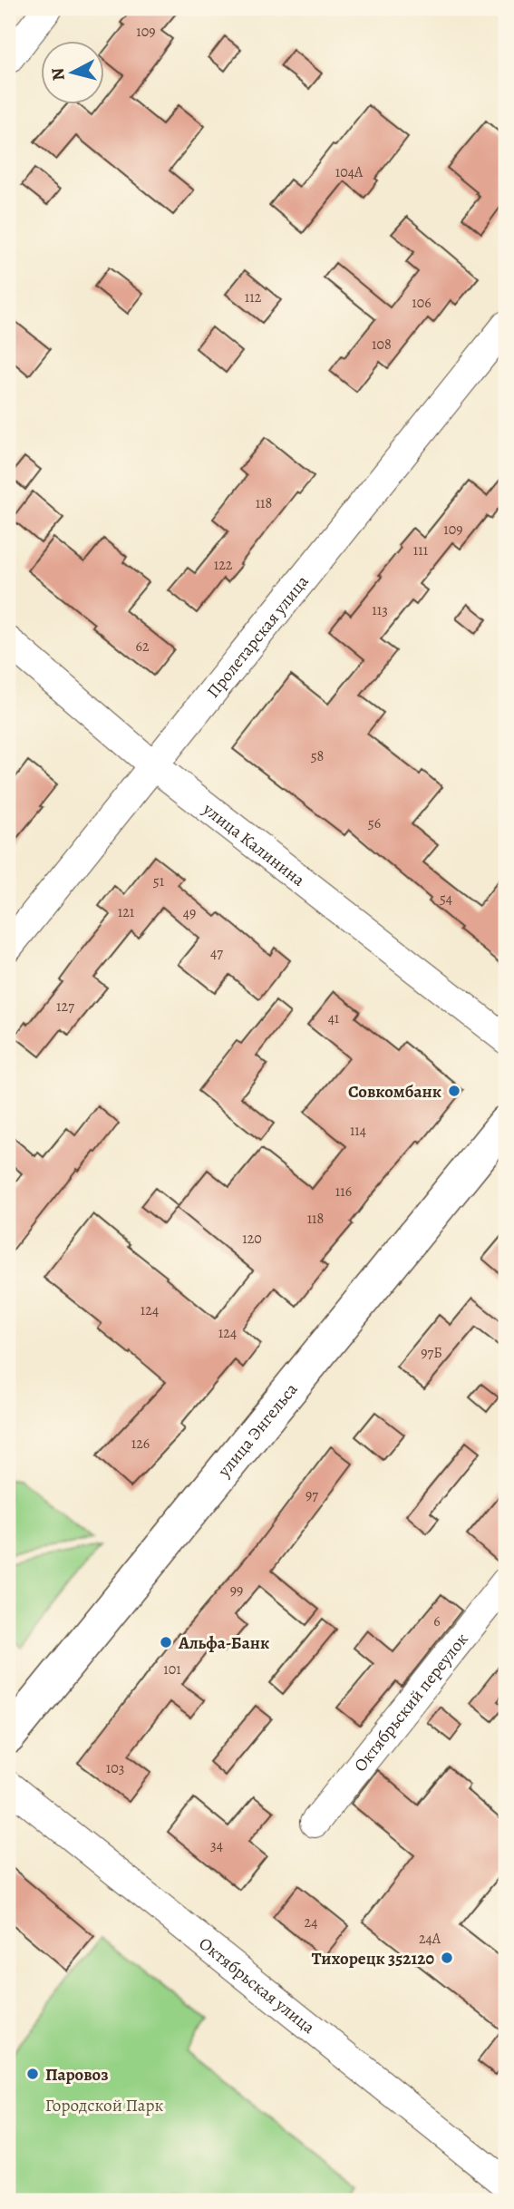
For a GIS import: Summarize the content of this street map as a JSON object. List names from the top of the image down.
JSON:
{
  "streets": {
    "main road": ["улица Энгельса"],
    "street": [
      "Пролетарская улица",
      "улица Калинина",
      "Октябрьский переулок",
      "Октябрьская улица"
    ]
  },
  "crossings": [
    ["Пролетарская улица", "улица Калинина"]
  ],
  "parks": ["Городской Парк"],
  "places": [
    "Совкомбанк",
    "Альфа-Банк",
    "Тихорецк 352120",
    "Паровоз"
  ],
  "house_numbers": [
    "109",
    "104А",
    "112",
    "106",
    "108",
    "118",
    "109",
    "111",
    "122",
    "113",
    "62",
    "58",
    "56",
    "51",
    "54",
    "121",
    "49",
    "47",
    "127",
    "41",
    "114",
    "116",
    "118",
    "120",
    "124",
    "124",
    "97Б",
    "126",
    "97",
    "99",
    "6",
    "101",
    "103",
    "34",
    "24",
    "24А"
  ],
  "north": "left"
}
